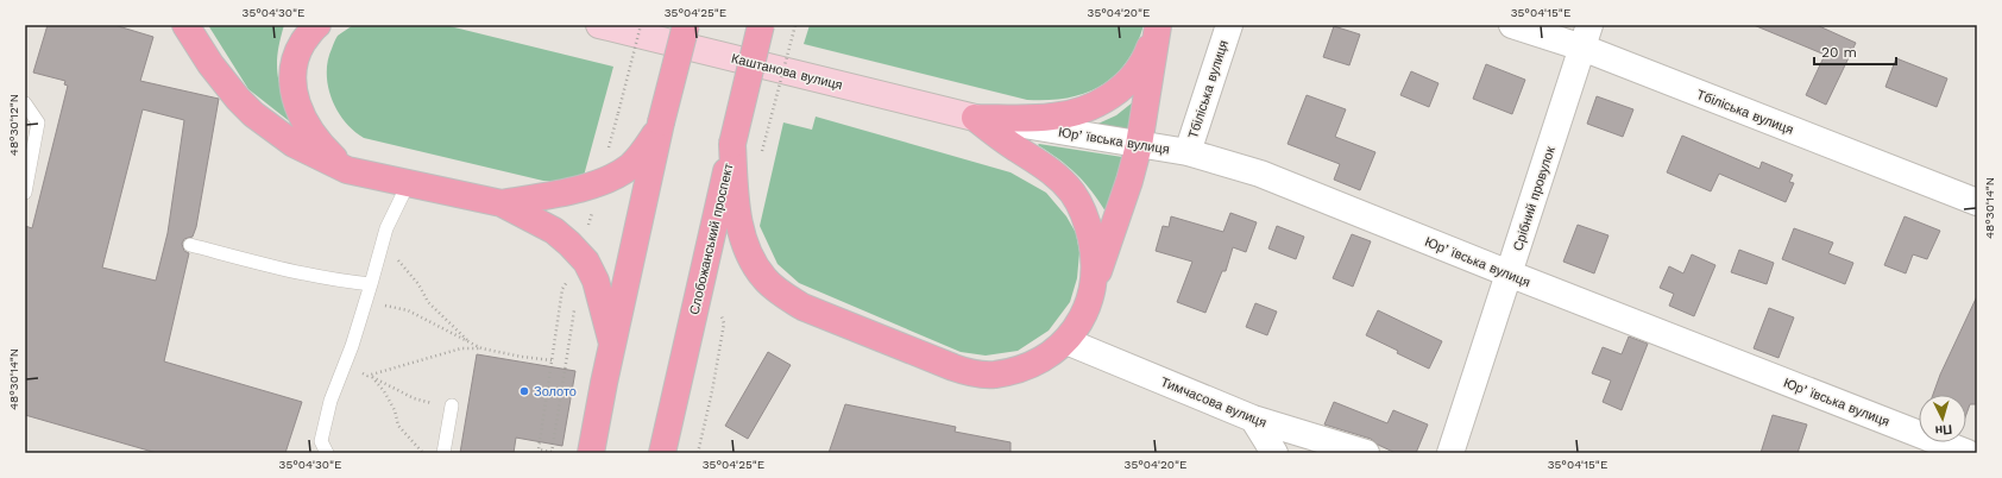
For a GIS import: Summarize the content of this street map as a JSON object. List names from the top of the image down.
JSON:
{
  "streets": {
    "main road": ["Слобожанський проспект"],
    "street": [
      "Каштанова вулиця",
      "Тбіліська вулиця",
      "Юрʼївська вулиця",
      "Срібний провулок",
      "Тимчасова вулиця"
    ]
  },
  "crossings": [
    ["Каштанова вулиця", "Юрʼївська вулиця"],
    ["Тбіліська вулиця", "Юрʼївська вулиця"],
    ["Тбіліська вулиця", "Срібний провулок"],
    ["Юрʼївська вулиця", "Срібний провулок"]
  ],
  "places": ["Золото"],
  "scale_bar": "20 m",
  "north": "bottom",
  "coordinates": [
    "35°04'30\"E",
    "35°04'25\"E",
    "35°04'20\"E",
    "35°04'15\"E",
    "48°30'12\"N",
    "48°30'14\"N"
  ]
}
